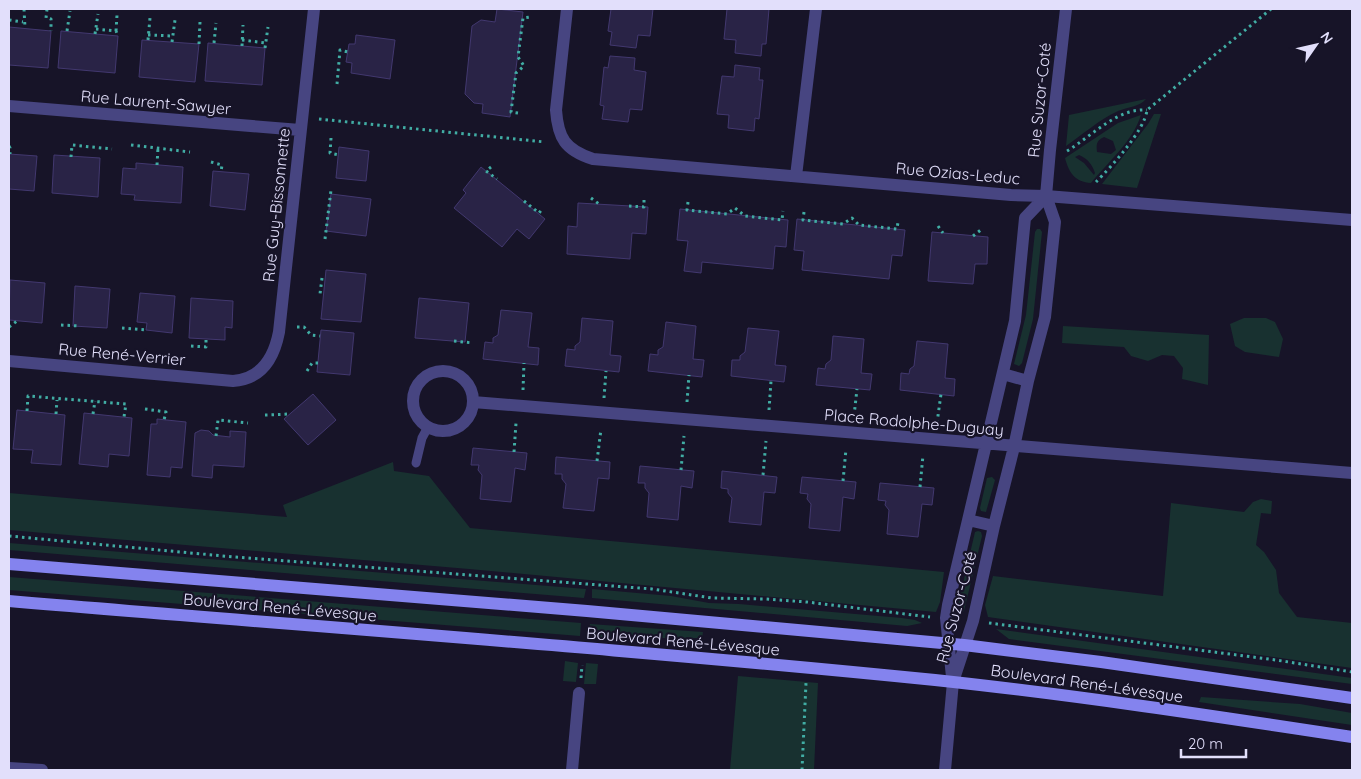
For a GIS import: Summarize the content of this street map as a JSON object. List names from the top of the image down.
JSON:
{
  "streets": {
    "main road": ["Boulevard René-Lévesque"],
    "street": [
      "Rue Suzor-Coté",
      "Rue Laurent-Sawyer",
      "Rue Ozias-Leduc",
      "Rue Guy-Bissonnette",
      "Rue René-Verrier",
      "Place Rodolphe-Duguay"
    ]
  },
  "crossings": [
    ["Rue Suzor-Coté", "Rue Ozias-Leduc"],
    ["Rue Suzor-Coté", "Place Rodolphe-Duguay"],
    ["Rue Suzor-Coté", "Boulevard René-Lévesque"],
    ["Rue Laurent-Sawyer", "Rue Guy-Bissonnette"],
    ["Rue Guy-Bissonnette", "Rue René-Verrier"]
  ],
  "scale_bar": "20 m",
  "north": "top right"
}
